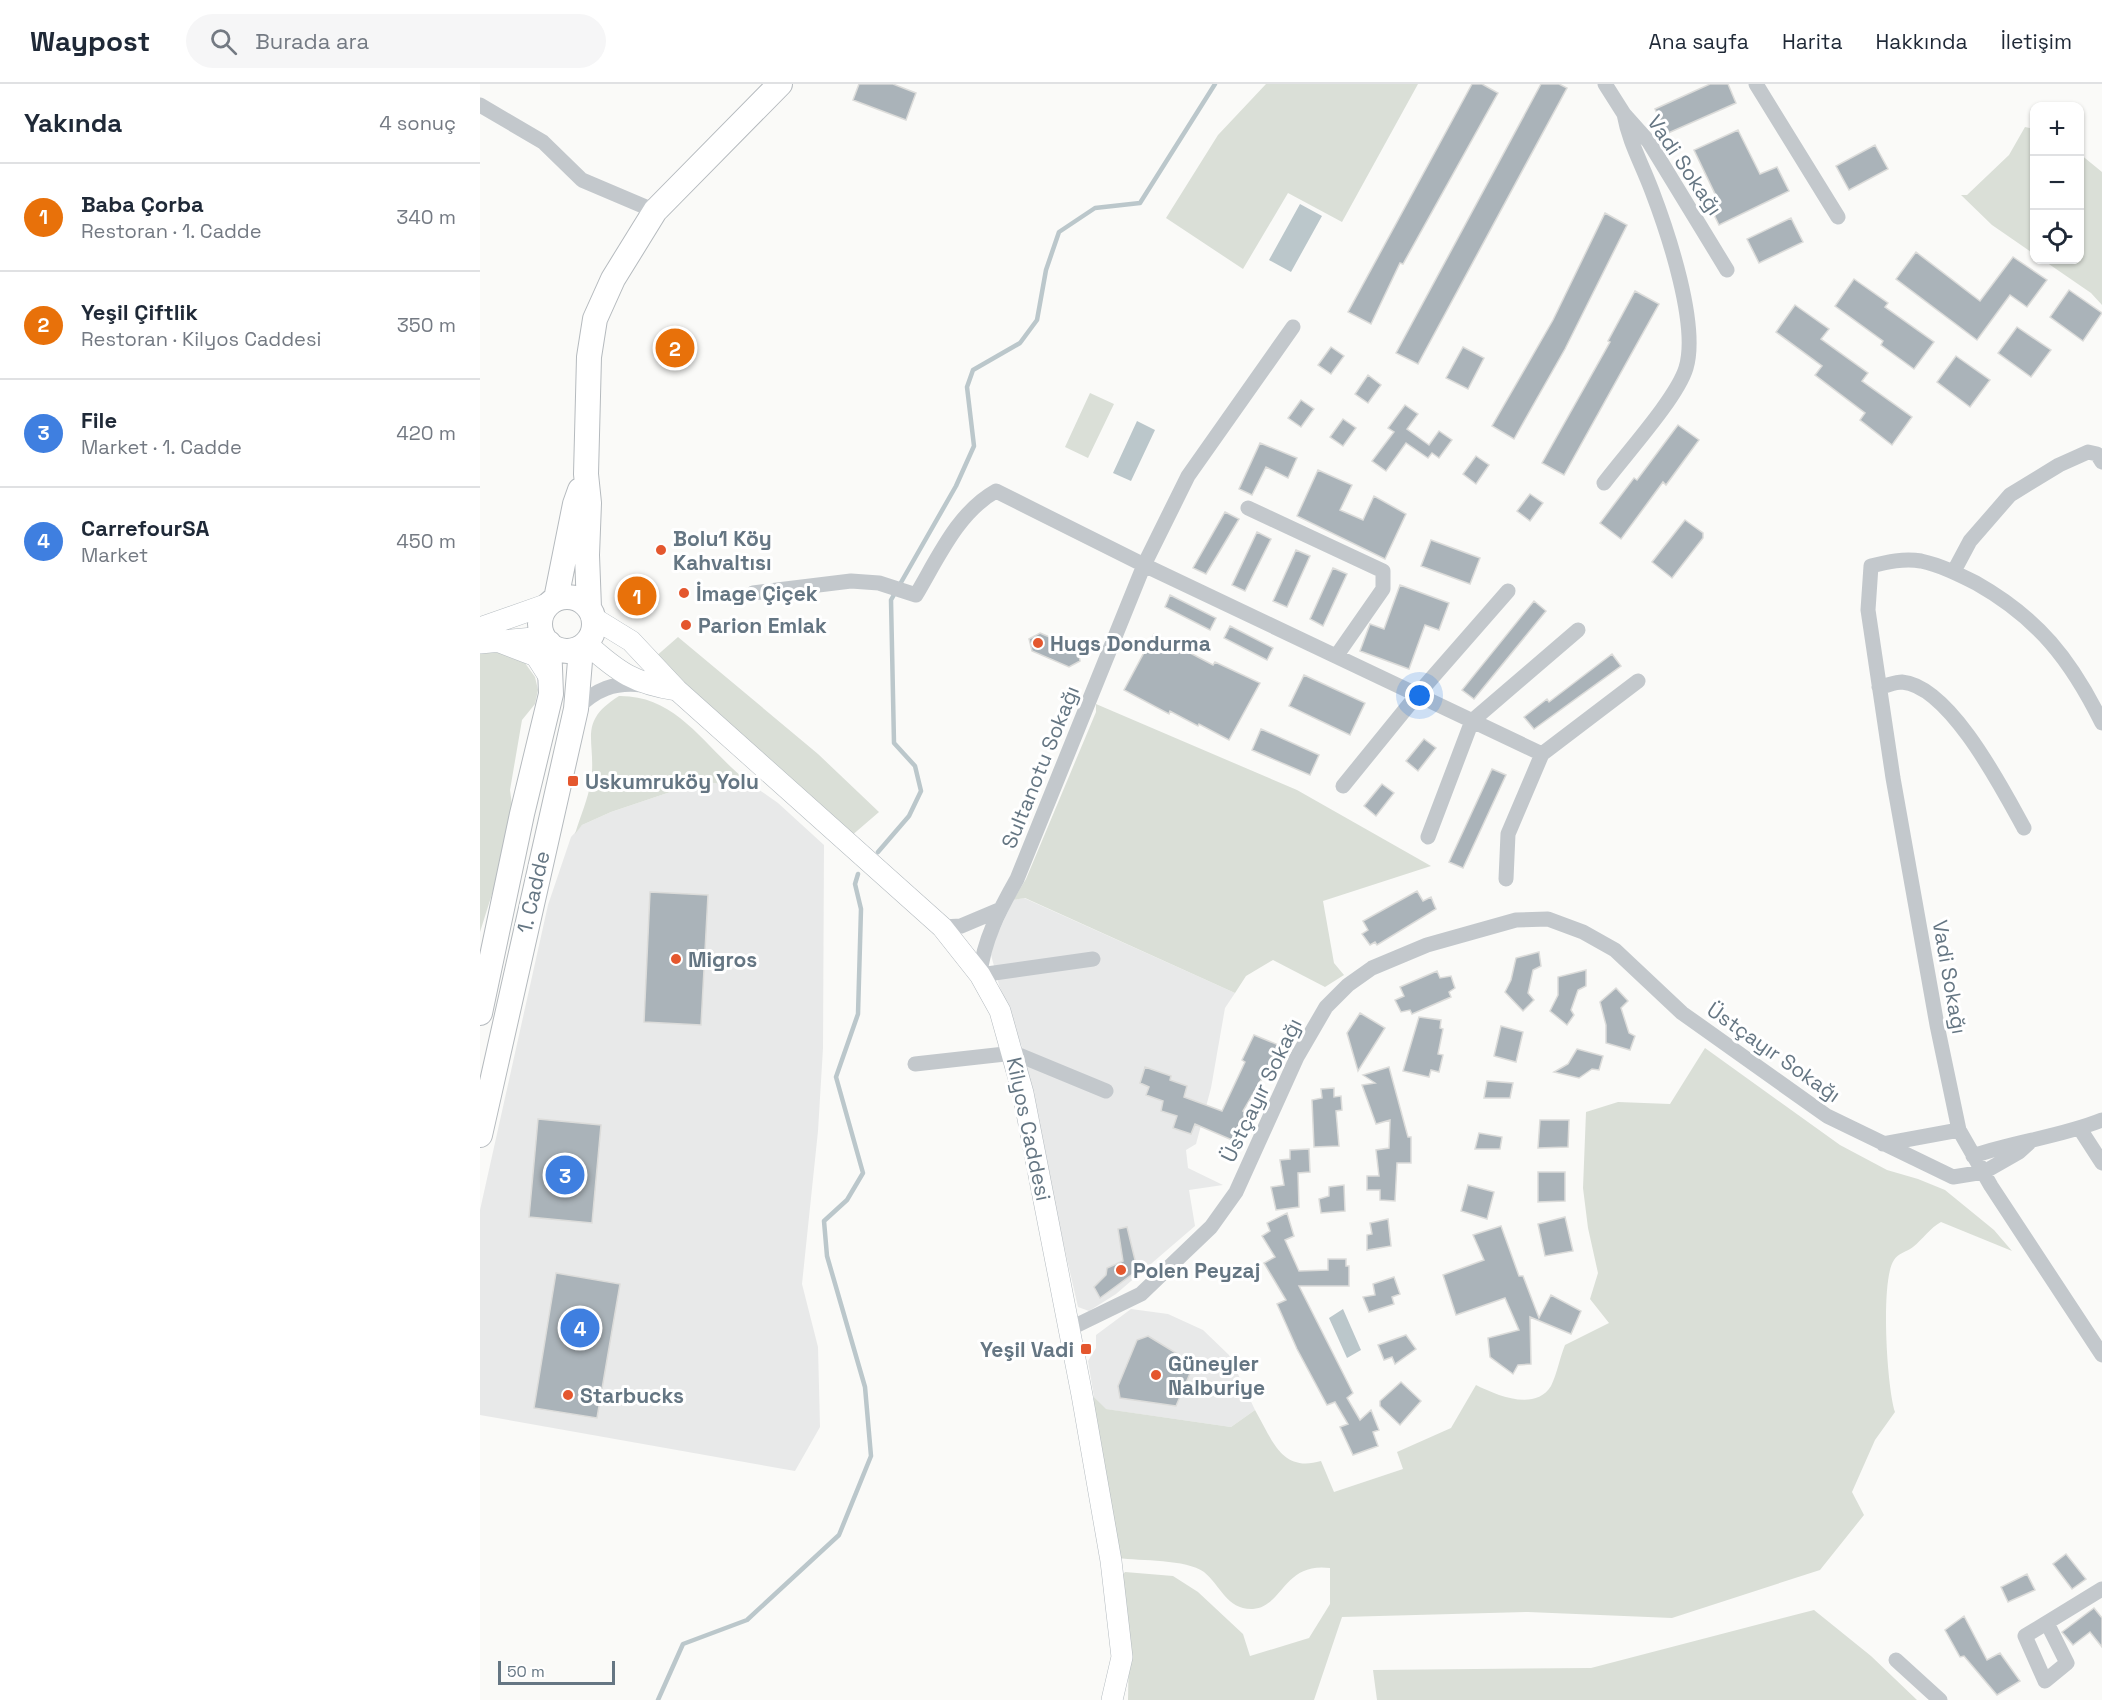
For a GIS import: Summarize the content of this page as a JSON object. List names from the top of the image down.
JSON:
{
  "streets": {
    "main road": ["1. Cadde"],
    "street": [
      "Vadi Sokağı",
      "Sultanotu Sokağı",
      "Üstçayır Sokağı",
      "Kilyos Caddesi"
    ]
  },
  "crossings": [
    ["Vadi Sokağı", "Üstçayır Sokağı"],
    ["Sultanotu Sokağı", "Kilyos Caddesi"],
    ["1. Cadde", "Kilyos Caddesi"],
    ["Üstçayır Sokağı", "Kilyos Caddesi"]
  ],
  "places": {
    "other": [
      "Bolu1 Köy Kahvaltısı",
      "İmage Çiçek",
      "Parion Emlak",
      "Hugs Dondurma",
      "Migros",
      "Polen Peyzaj",
      "Güneyler Nalburiye",
      "Starbucks"
    ],
    "transit": ["Uskumruköy Yolu", "Yeşil Vadi"]
  },
  "scale_bar": "50 m",
  "page": {
    "header": "Waypost",
    "search": "Burada ara",
    "nav": [
      "Ana sayfa",
      "Harita",
      "Hakkında",
      "İletişim"
    ],
    "heading": ["Yakında", "4 sonuç"],
    "map_buttons": ["+", "−"],
    "list": [
      {
        "mark": "1",
        "name": "Baba Çorba",
        "note": "Restoran · 1. Cadde",
        "value": "340 m"
      },
      {
        "mark": "2",
        "name": "Yeşil Çiftlik",
        "note": "Restoran · Kilyos Caddesi",
        "value": "350 m"
      },
      {
        "mark": "3",
        "name": "File",
        "note": "Market · 1. Cadde",
        "value": "420 m"
      },
      {
        "mark": "4",
        "name": "CarrefourSA",
        "note": "Market",
        "value": "450 m"
      }
    ],
    "pins": [
      "2",
      "1",
      "3",
      "4"
    ],
    "scale": "50 m"
  }
}
